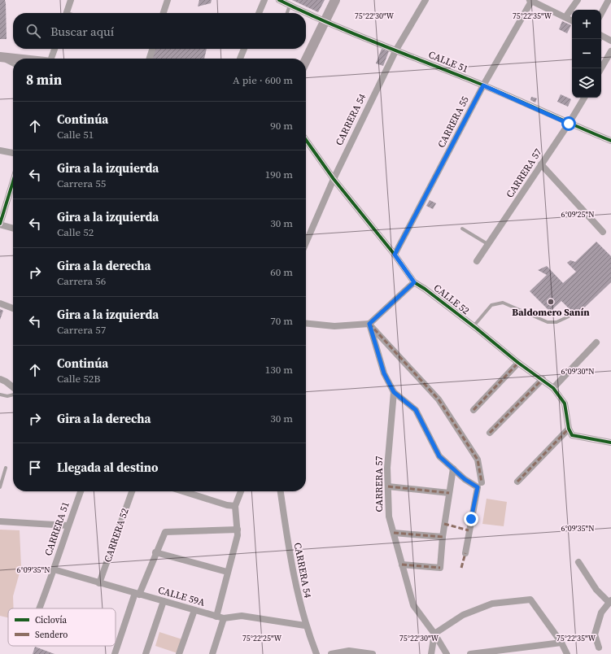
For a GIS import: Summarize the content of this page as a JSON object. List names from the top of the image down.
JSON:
{
  "streets": {
    "street": [
      "CALLE 51",
      "CARRERA 54",
      "CARRERA 55",
      "CARRERA 57",
      "CALLE 52",
      "CARRERA 51",
      "CARRERA 52",
      "CALLE 59A"
    ]
  },
  "crossings": [
    ["CALLE 51", "CARRERA 54"],
    ["CALLE 51", "CARRERA 55"],
    ["CALLE 51", "CARRERA 57"],
    ["CARRERA 54", "CALLE 52"],
    ["CARRERA 54", "CALLE 59A"],
    ["CARRERA 55", "CALLE 52"],
    ["CARRERA 51", "CALLE 59A"],
    ["CARRERA 52", "CALLE 59A"]
  ],
  "places": ["Baldomero Sanín"],
  "legend": ["Ciclovía", "Sendero"],
  "page": {
    "map_buttons": ["+", "−"],
    "search": "Buscar aquí",
    "heading": ["8 min", "A pie · 600 m"],
    "list": [
      ["Continúa", "Calle 51", "90 m"],
      ["Gira a la izquierda", "Carrera 55", "190 m"],
      ["Gira a la izquierda", "Calle 52", "30 m"],
      ["Gira a la derecha", "Carrera 56", "60 m"],
      ["Gira a la izquierda", "Carrera 57", "70 m"],
      ["Continúa", "Calle 52B", "130 m"],
      ["Gira a la derecha", "30 m"],
      "Llegada al destino"
    ]
  },
  "coordinates": [
    "75°22'30\"W",
    "75°22'35\"W",
    "6°09'25\"N",
    "6°09'30\"N",
    "6°09'35\"N",
    "75°22'25\"W"
  ]
}
